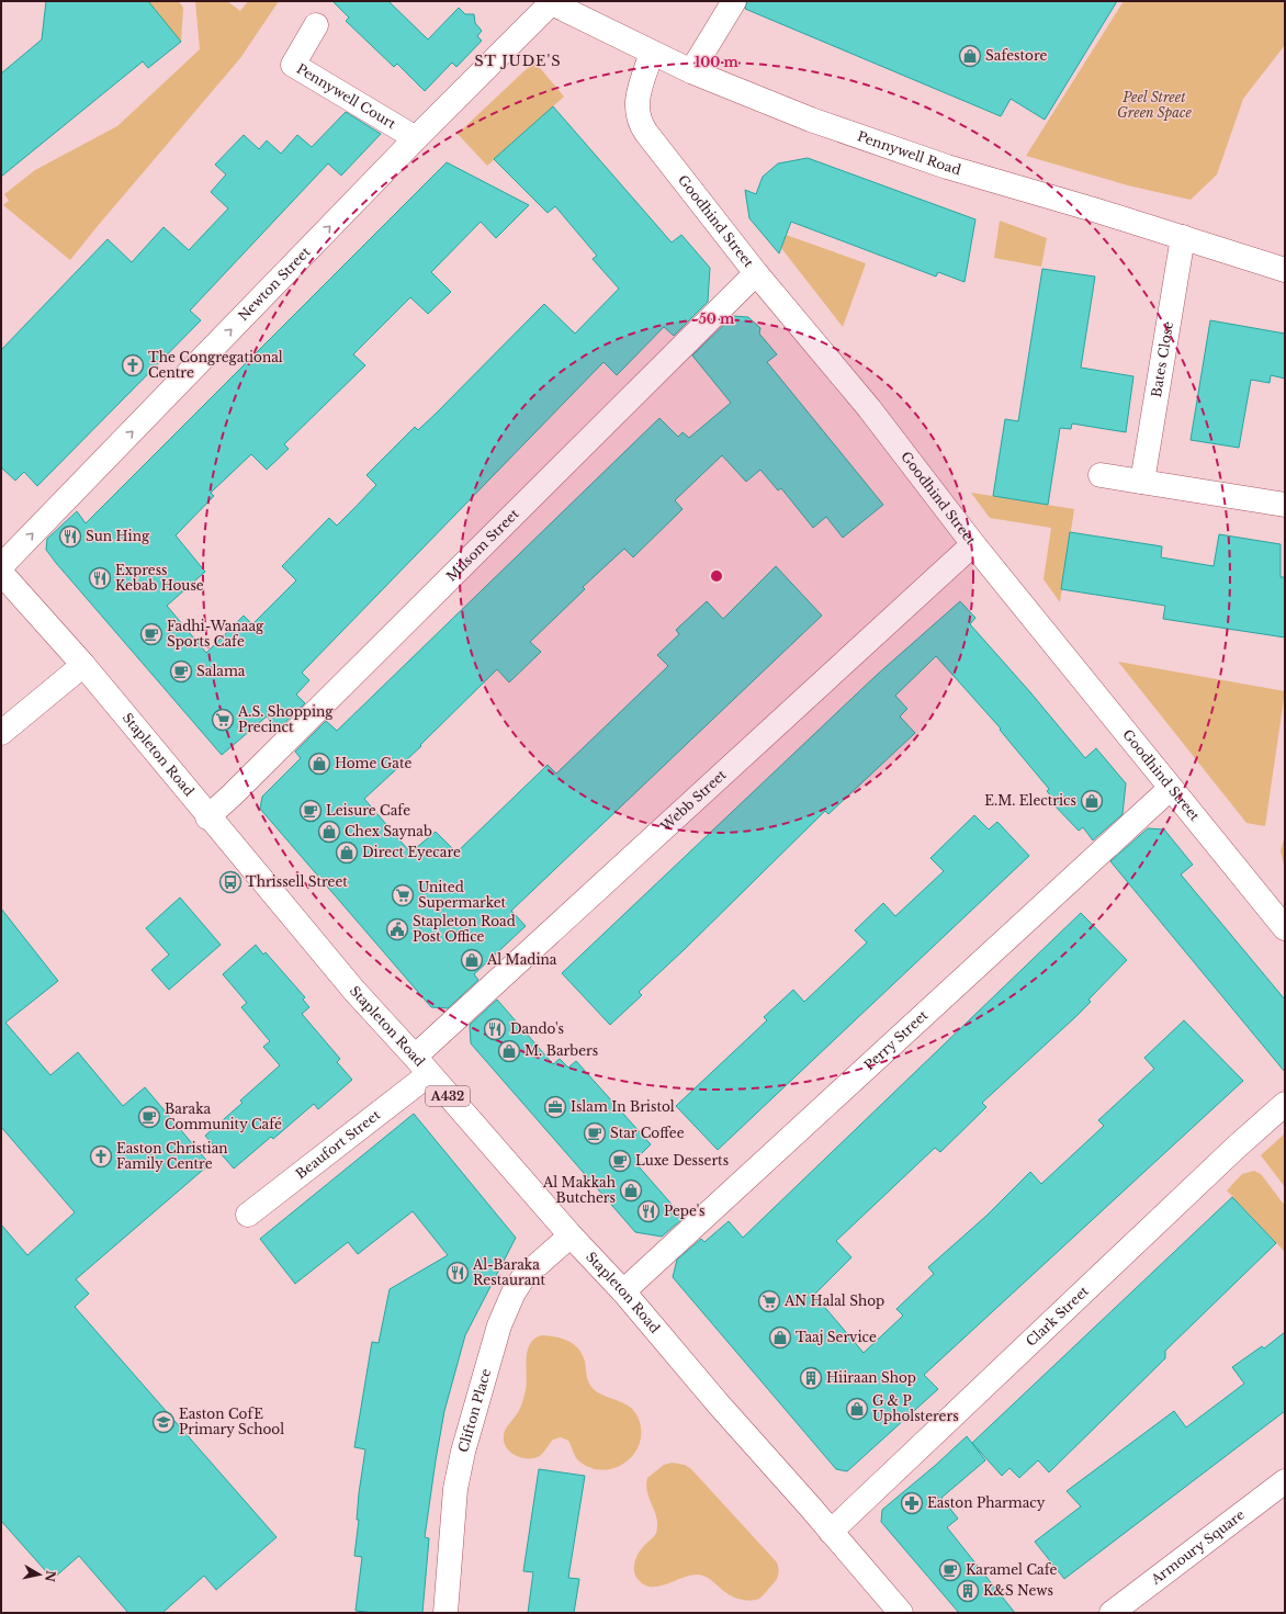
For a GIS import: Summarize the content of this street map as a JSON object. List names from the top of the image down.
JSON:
{
  "streets": {
    "street": [
      "Pennywell Court",
      "Pennywell Road",
      "Goodhind Street",
      "Newton Street",
      "Bates Close",
      "Milsom Street",
      "Stapleton Road",
      "Webb Street",
      "Perry Street",
      "A432",
      "Beaufort Street",
      "Clark Street",
      "Clifton Place",
      "Armoury Square"
    ]
  },
  "crossings": [
    ["Pennywell Court", "Newton Street"],
    ["Pennywell Road", "Goodhind Street"],
    ["Pennywell Road", "Newton Street"],
    ["Pennywell Road", "Bates Close"],
    ["Goodhind Street", "Milsom Street"],
    ["Goodhind Street", "Webb Street"],
    ["Goodhind Street", "Perry Street"],
    ["Milsom Street", "Stapleton Road"],
    ["Stapleton Road", "Webb Street"],
    ["Stapleton Road", "Perry Street"],
    ["Stapleton Road", "Beaufort Street"],
    ["Stapleton Road", "Clark Street"],
    ["Stapleton Road", "Clifton Place"],
    ["Webb Street", "Beaufort Street"]
  ],
  "one_way": ["Newton Street"],
  "districts": ["ST JUDE'S"],
  "parks": ["Peel Street Green Space"],
  "places": {
    "shop": [
      "Safestore",
      "Home Gate",
      "E.M. Electrics",
      "Chex Saynab",
      "Direct Eyecare",
      "Al Madina",
      "M. Barbers",
      "Al Makkah Butchers",
      "Taaj Service",
      "G & P Upholsterers"
    ],
    "church": ["The Congregational Centre", "Easton Christian Family Centre"],
    "restaurant": [
      "Sun Hing",
      "Express Kebab House",
      "Dando's",
      "Pepe's",
      "Al-Baraka Restaurant"
    ],
    "cafe": [
      "Fadhi-Wanaag Sports Cafe",
      "Salama",
      "Leisure Cafe",
      "Baraka Community Café",
      "Star Coffee",
      "Luxe Desserts",
      "Karamel Cafe"
    ],
    "supermarket": ["A.S. Shopping Precinct", "United Supermarket", "AN Halal Shop"],
    "bus stop": ["Thrissell Street"],
    "public building": ["Stapleton Road Post Office"],
    "office": ["Islam In Bristol"],
    "building": ["Hiiraan Shop", "K&S News"],
    "school or university": ["Easton CofE Primary School"],
    "pharmacy": ["Easton Pharmacy"]
  },
  "north": "right",
  "rings": ["100 m", "50 m"]
}
